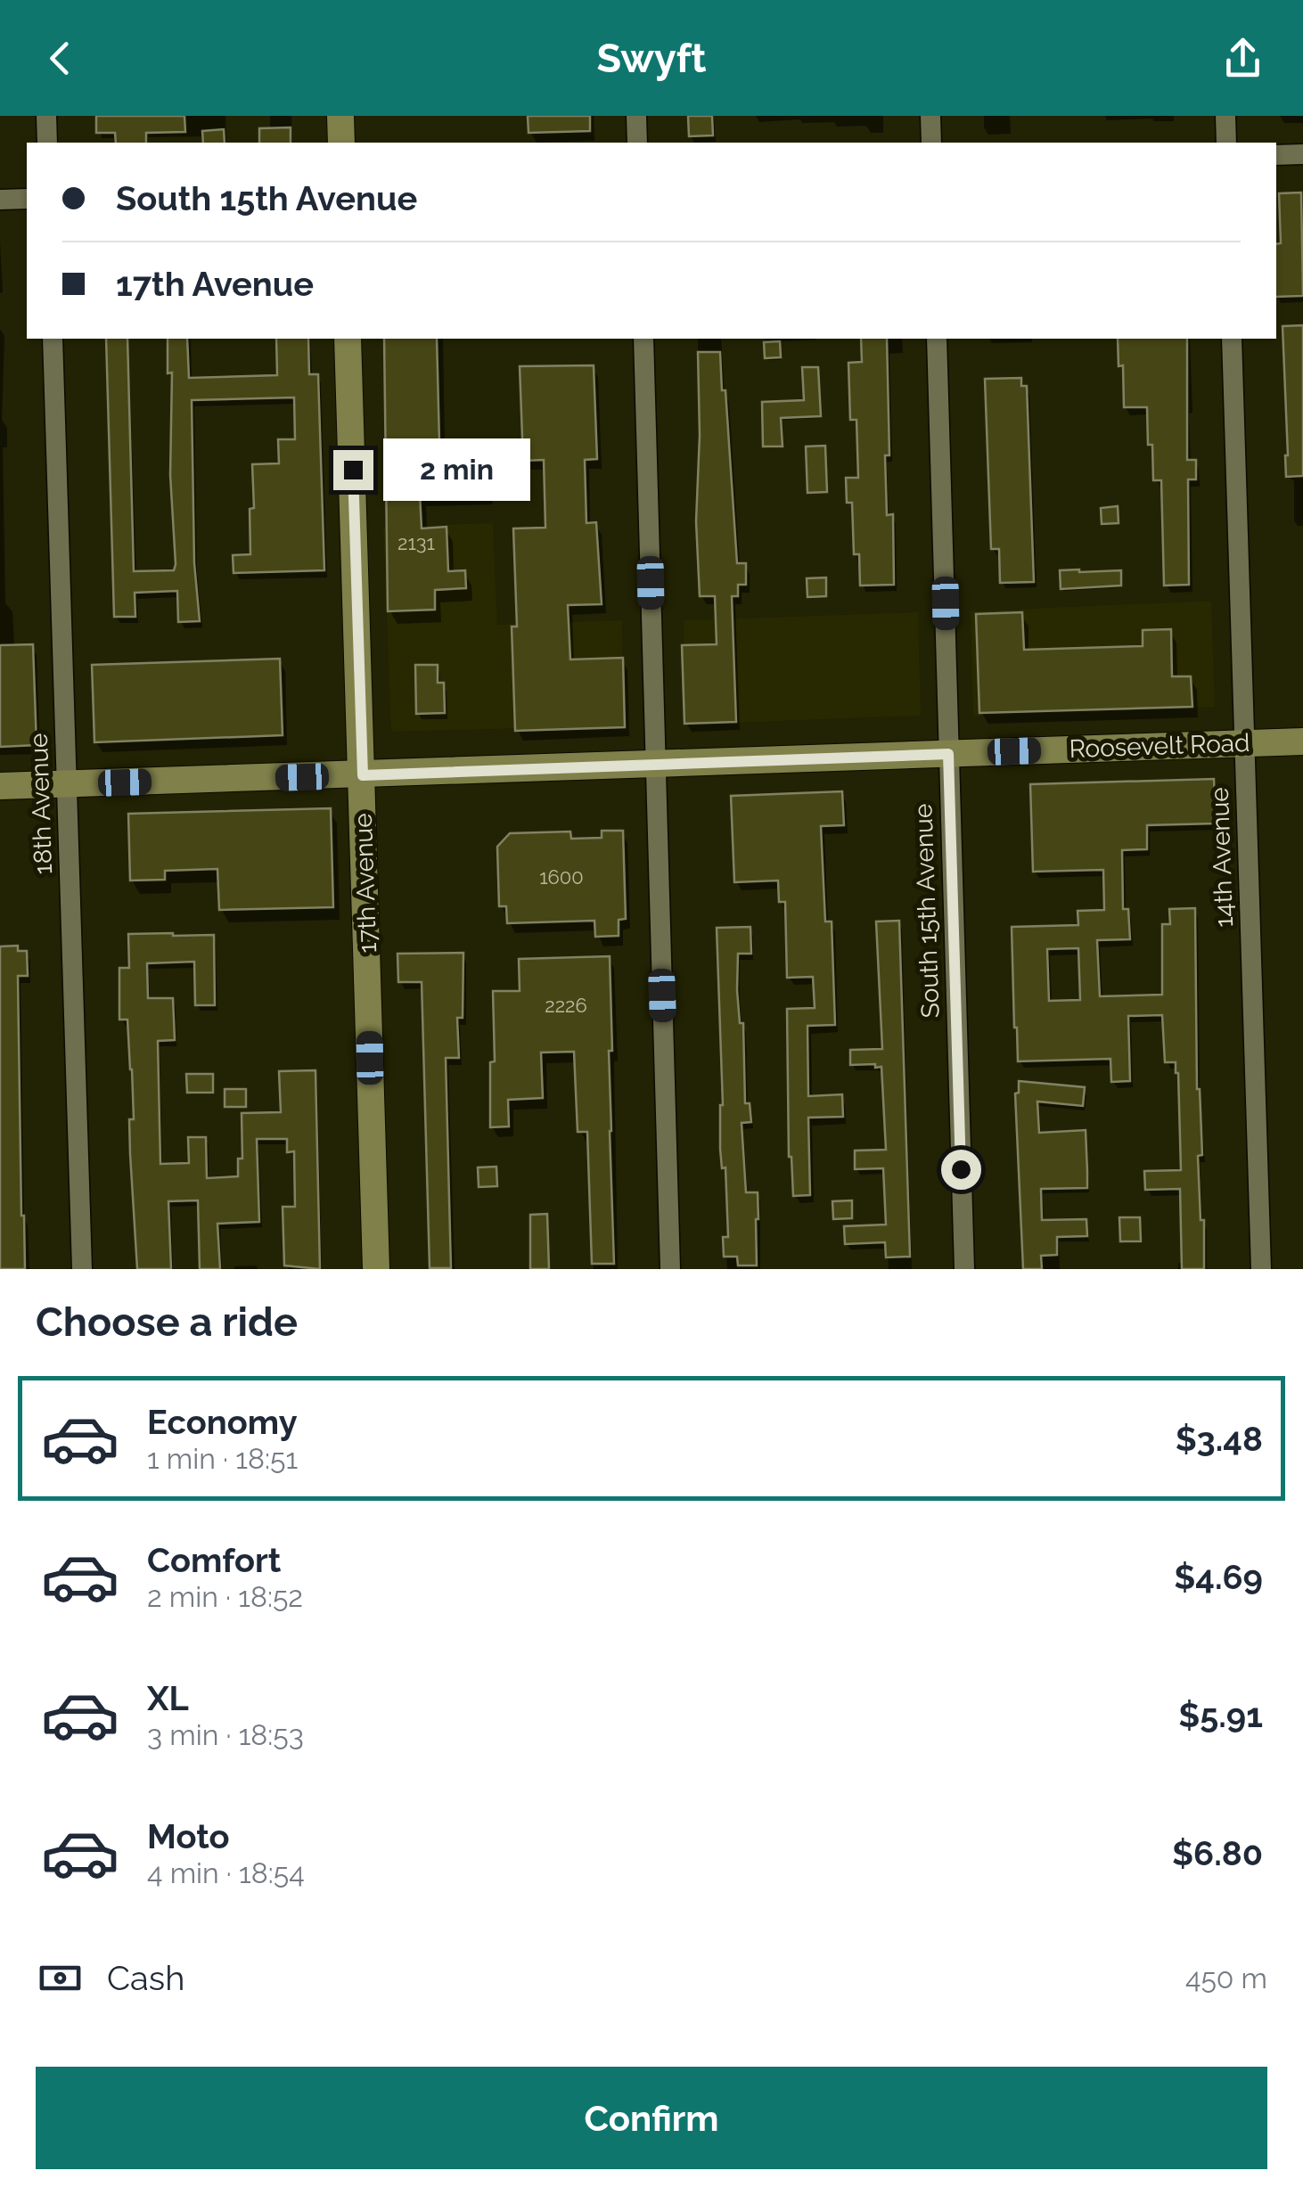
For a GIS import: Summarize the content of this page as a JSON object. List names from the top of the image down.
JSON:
{
  "streets": {
    "main road": ["Roosevelt Road", "17th Avenue"],
    "street": ["18th Avenue", "14th Avenue", "South 15th Avenue"]
  },
  "crossings": [
    ["Roosevelt Road", "18th Avenue"],
    ["Roosevelt Road", "14th Avenue"],
    ["Roosevelt Road", "17th Avenue"],
    ["Roosevelt Road", "South 15th Avenue"]
  ],
  "house_numbers": ["2131", "1600", "2226"],
  "page": {
    "header": "Swyft",
    "banner": ["South 15th Avenue", "17th Avenue"],
    "bubble": "2 min",
    "heading": "Choose a ride",
    "list": [
      {
        "name": "Economy",
        "note": "1 min · 18:51",
        "value": "$3.48"
      },
      {
        "name": "Comfort",
        "note": "2 min · 18:52",
        "value": "$4.69"
      },
      {
        "name": "XL",
        "note": "3 min · 18:53",
        "value": "$5.91"
      },
      {
        "name": "Moto",
        "note": "4 min · 18:54",
        "value": "$6.80"
      }
    ],
    "pay": ["Cash", "450 m"],
    "buttons": "Confirm"
  }
}
